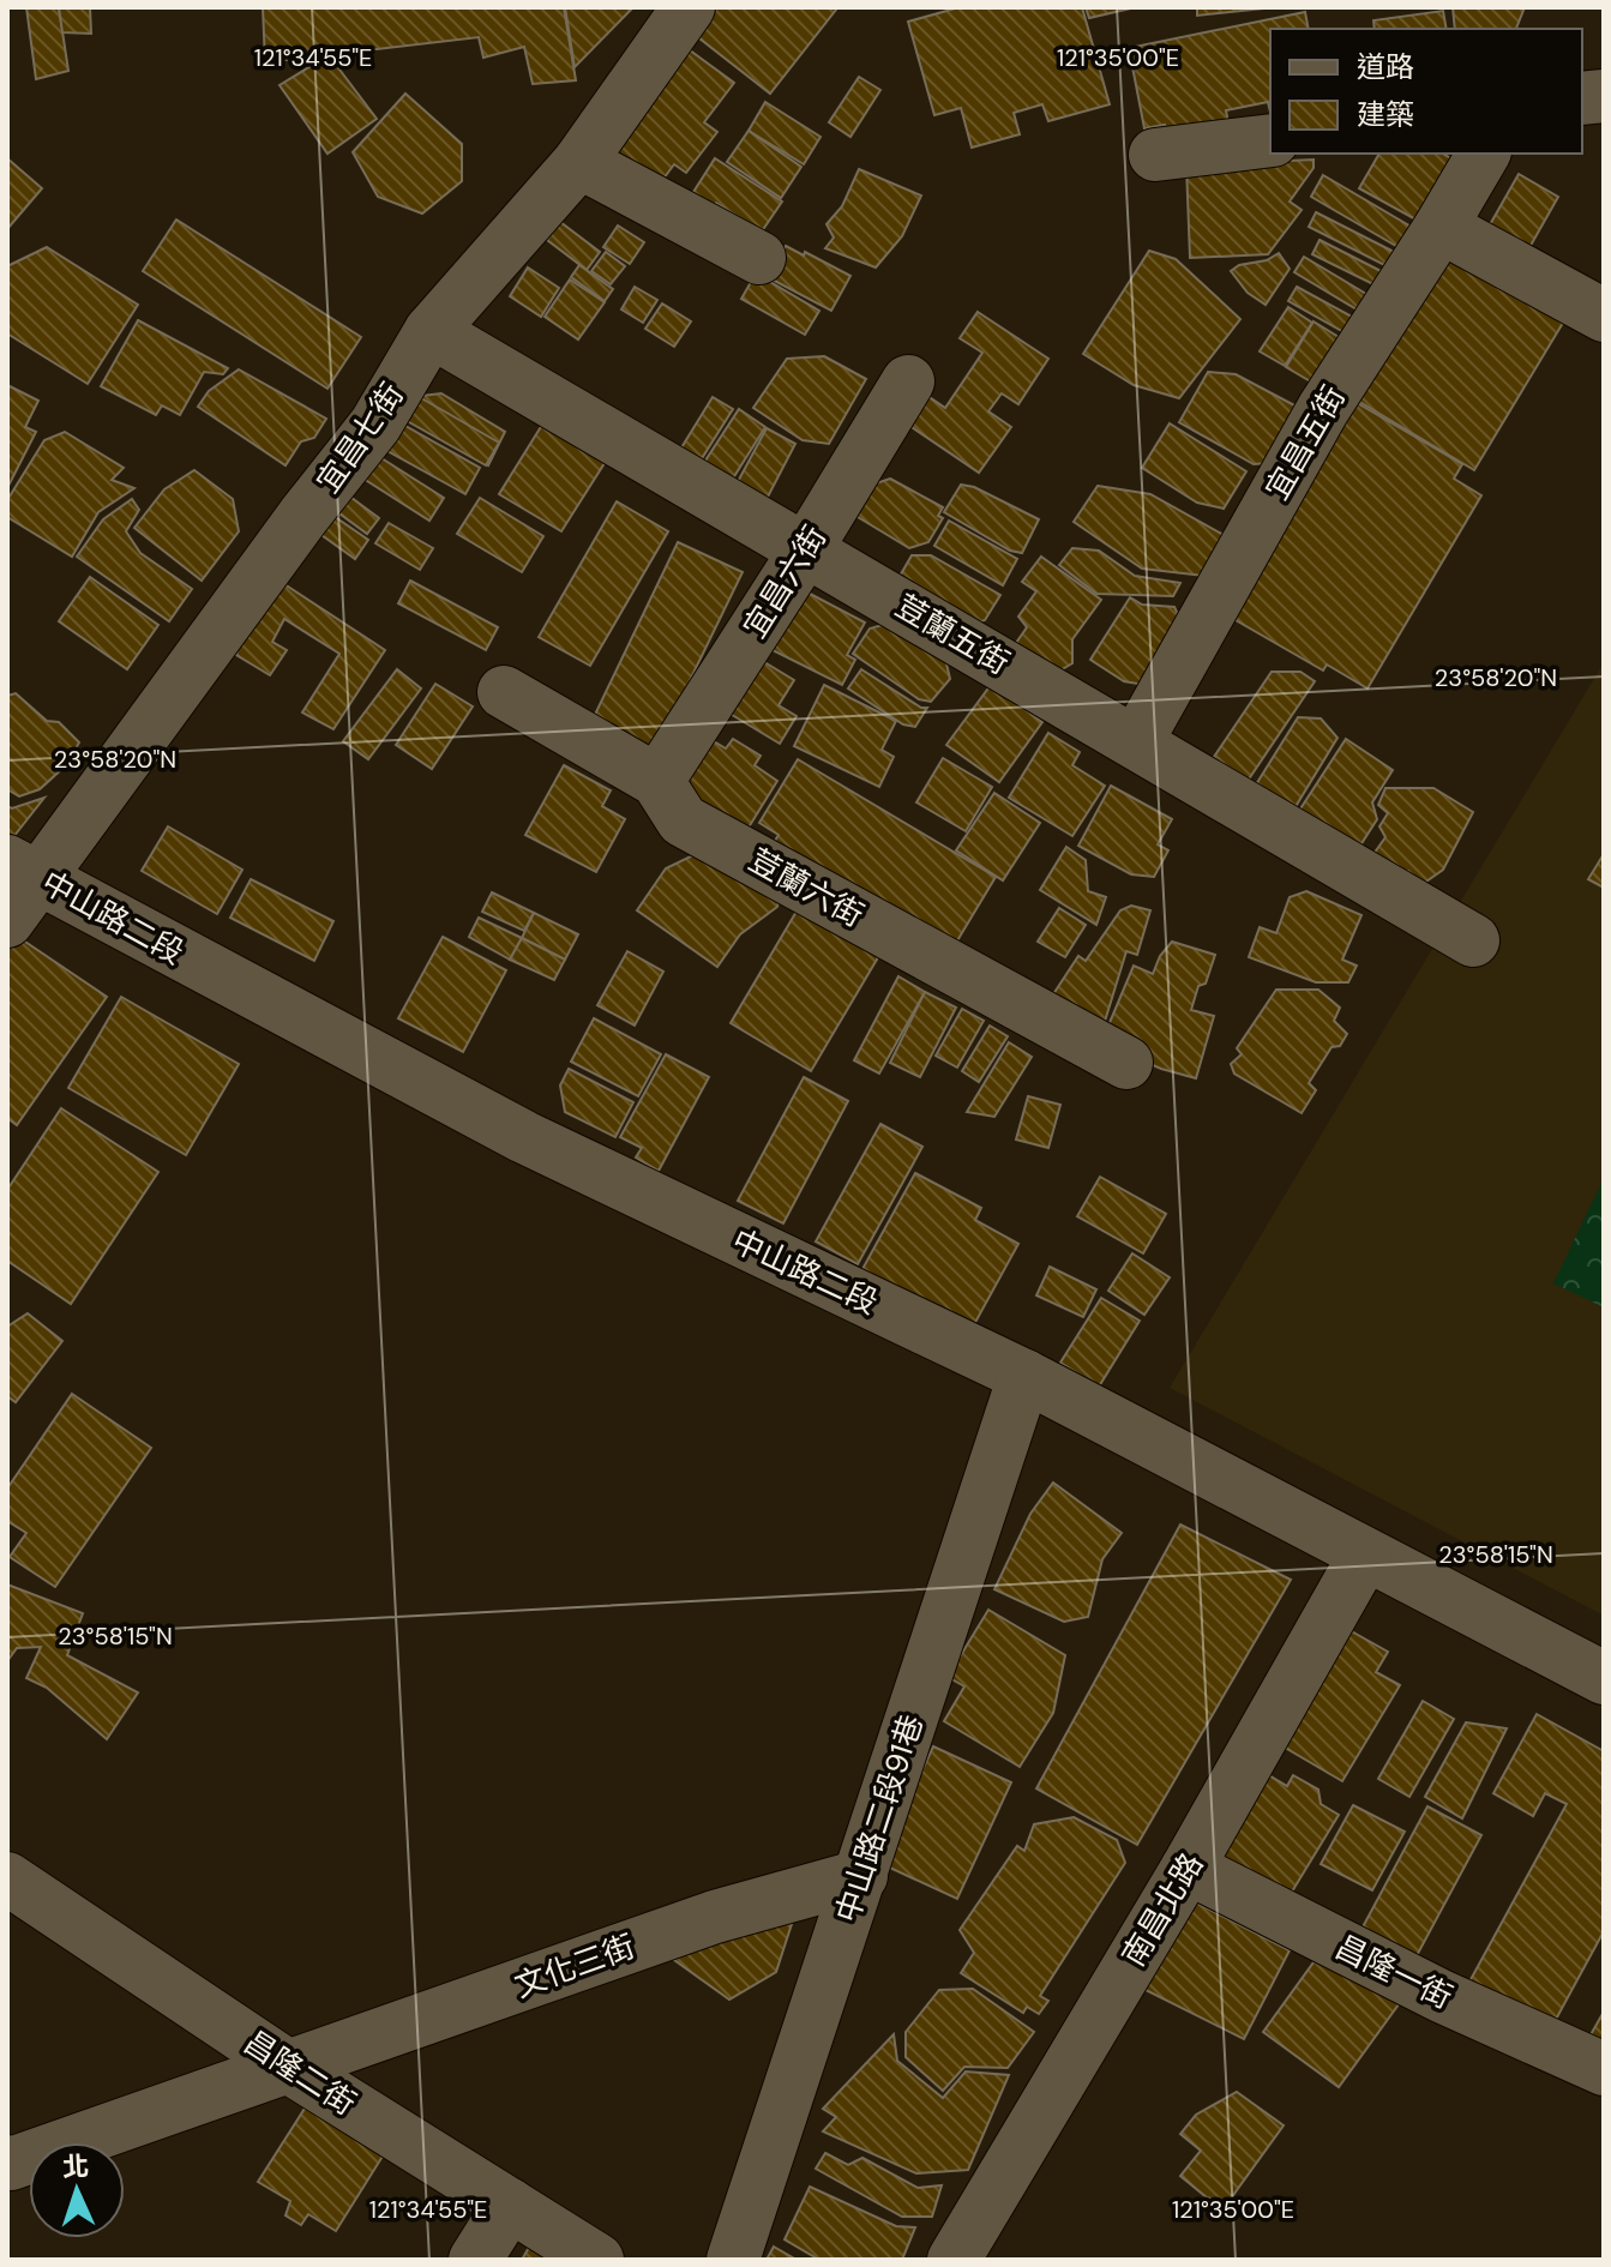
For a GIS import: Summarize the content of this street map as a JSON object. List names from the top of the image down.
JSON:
{
  "streets": {
    "street": [
      "宜昌七街",
      "宜昌五街",
      "宜昌六街",
      "荳蘭五街",
      "荳蘭六街",
      "中山路二段",
      "中山路二段91巷",
      "南昌北路",
      "文化三街",
      "昌隆一街",
      "昌隆二街"
    ]
  },
  "crossings": [
    ["宜昌七街", "荳蘭五街"],
    ["宜昌七街", "中山路二段"],
    ["宜昌五街", "荳蘭五街"],
    ["宜昌六街", "荳蘭五街"],
    ["宜昌六街", "荳蘭六街"],
    ["中山路二段", "中山路二段91巷"],
    ["中山路二段", "南昌北路"],
    ["中山路二段91巷", "文化三街"],
    ["南昌北路", "昌隆一街"],
    ["文化三街", "昌隆二街"]
  ],
  "legend": ["道路", "建築"],
  "north": "top",
  "coordinates": [
    "121°34'55\"E",
    "121°35'00\"E",
    "23°58'20\"N",
    "23°58'15\"N"
  ]
}
